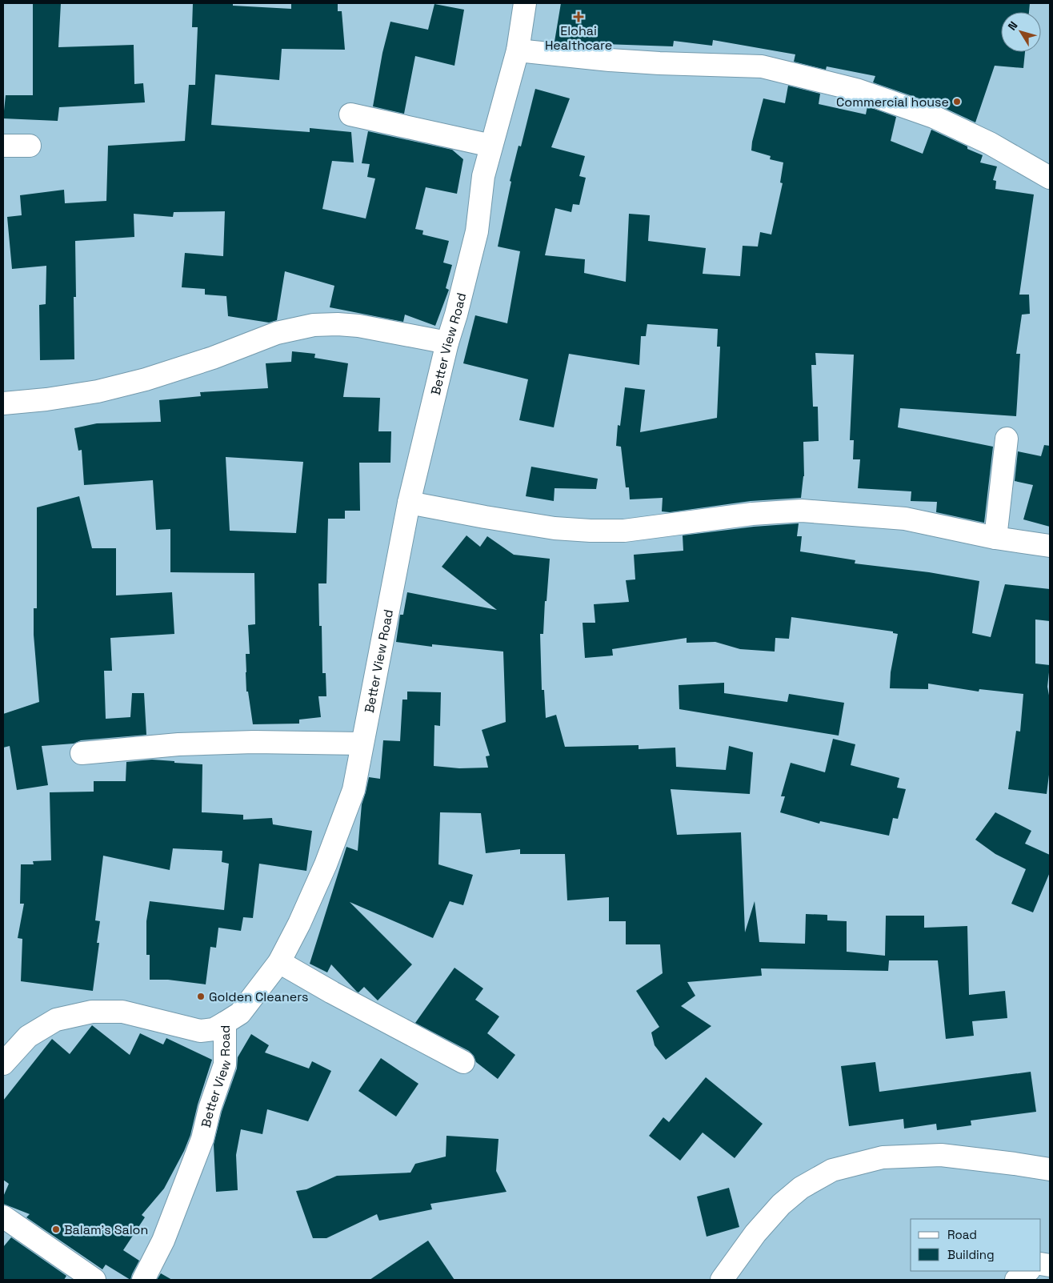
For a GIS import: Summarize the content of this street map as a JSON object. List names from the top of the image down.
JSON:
{
  "streets": {
    "street": ["Better View Road"]
  },
  "places": {
    "health": ["Elohai Healthcare"],
    "other": ["Commercial house", "Golden Cleaners", "Balam's Salon"]
  },
  "legend": ["Road", "Building"],
  "north": "top left"
}
